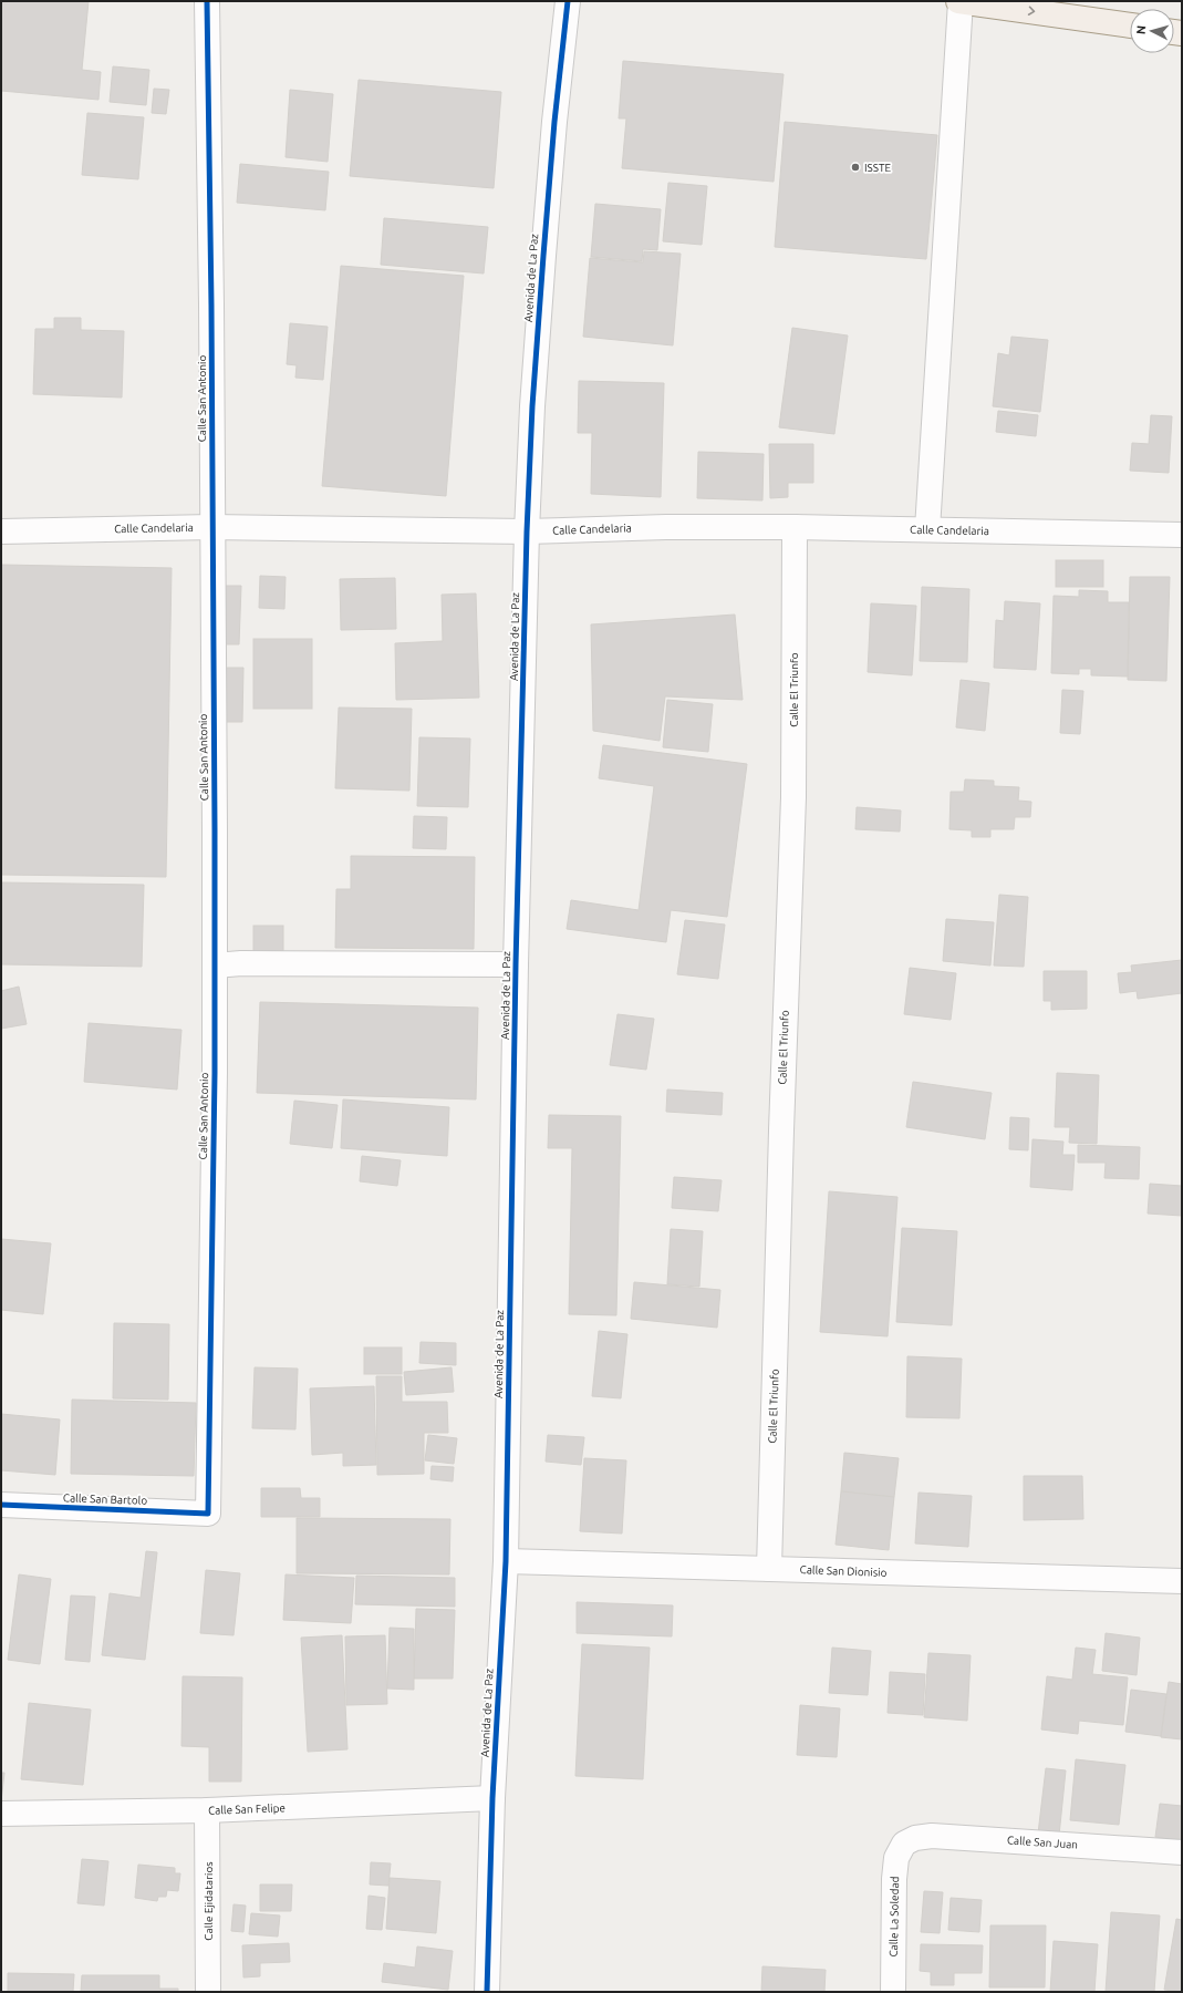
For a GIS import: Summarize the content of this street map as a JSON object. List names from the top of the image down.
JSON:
{
  "streets": {
    "street": [
      "Avenida de La Paz",
      "Calle San Antonio",
      "Calle Candelaria",
      "Calle El Triunfo",
      "Calle San Bartolo",
      "Calle San Dionisio",
      "Calle San Felipe",
      "Calle San Juan",
      "Calle Ejidatarios",
      "Calle La Soledad"
    ]
  },
  "crossings": [
    ["Avenida de La Paz", "Calle Candelaria"],
    ["Avenida de La Paz", "Calle San Dionisio"],
    ["Avenida de La Paz", "Calle San Felipe"],
    ["Calle San Antonio", "Calle Candelaria"],
    ["Calle San Antonio", "Calle San Bartolo"],
    ["Calle Candelaria", "Calle El Triunfo"],
    ["Calle El Triunfo", "Calle San Dionisio"],
    ["Calle San Felipe", "Calle Ejidatarios"],
    ["Calle San Juan", "Calle La Soledad"]
  ],
  "places": ["ISSTE"],
  "north": "left"
}
